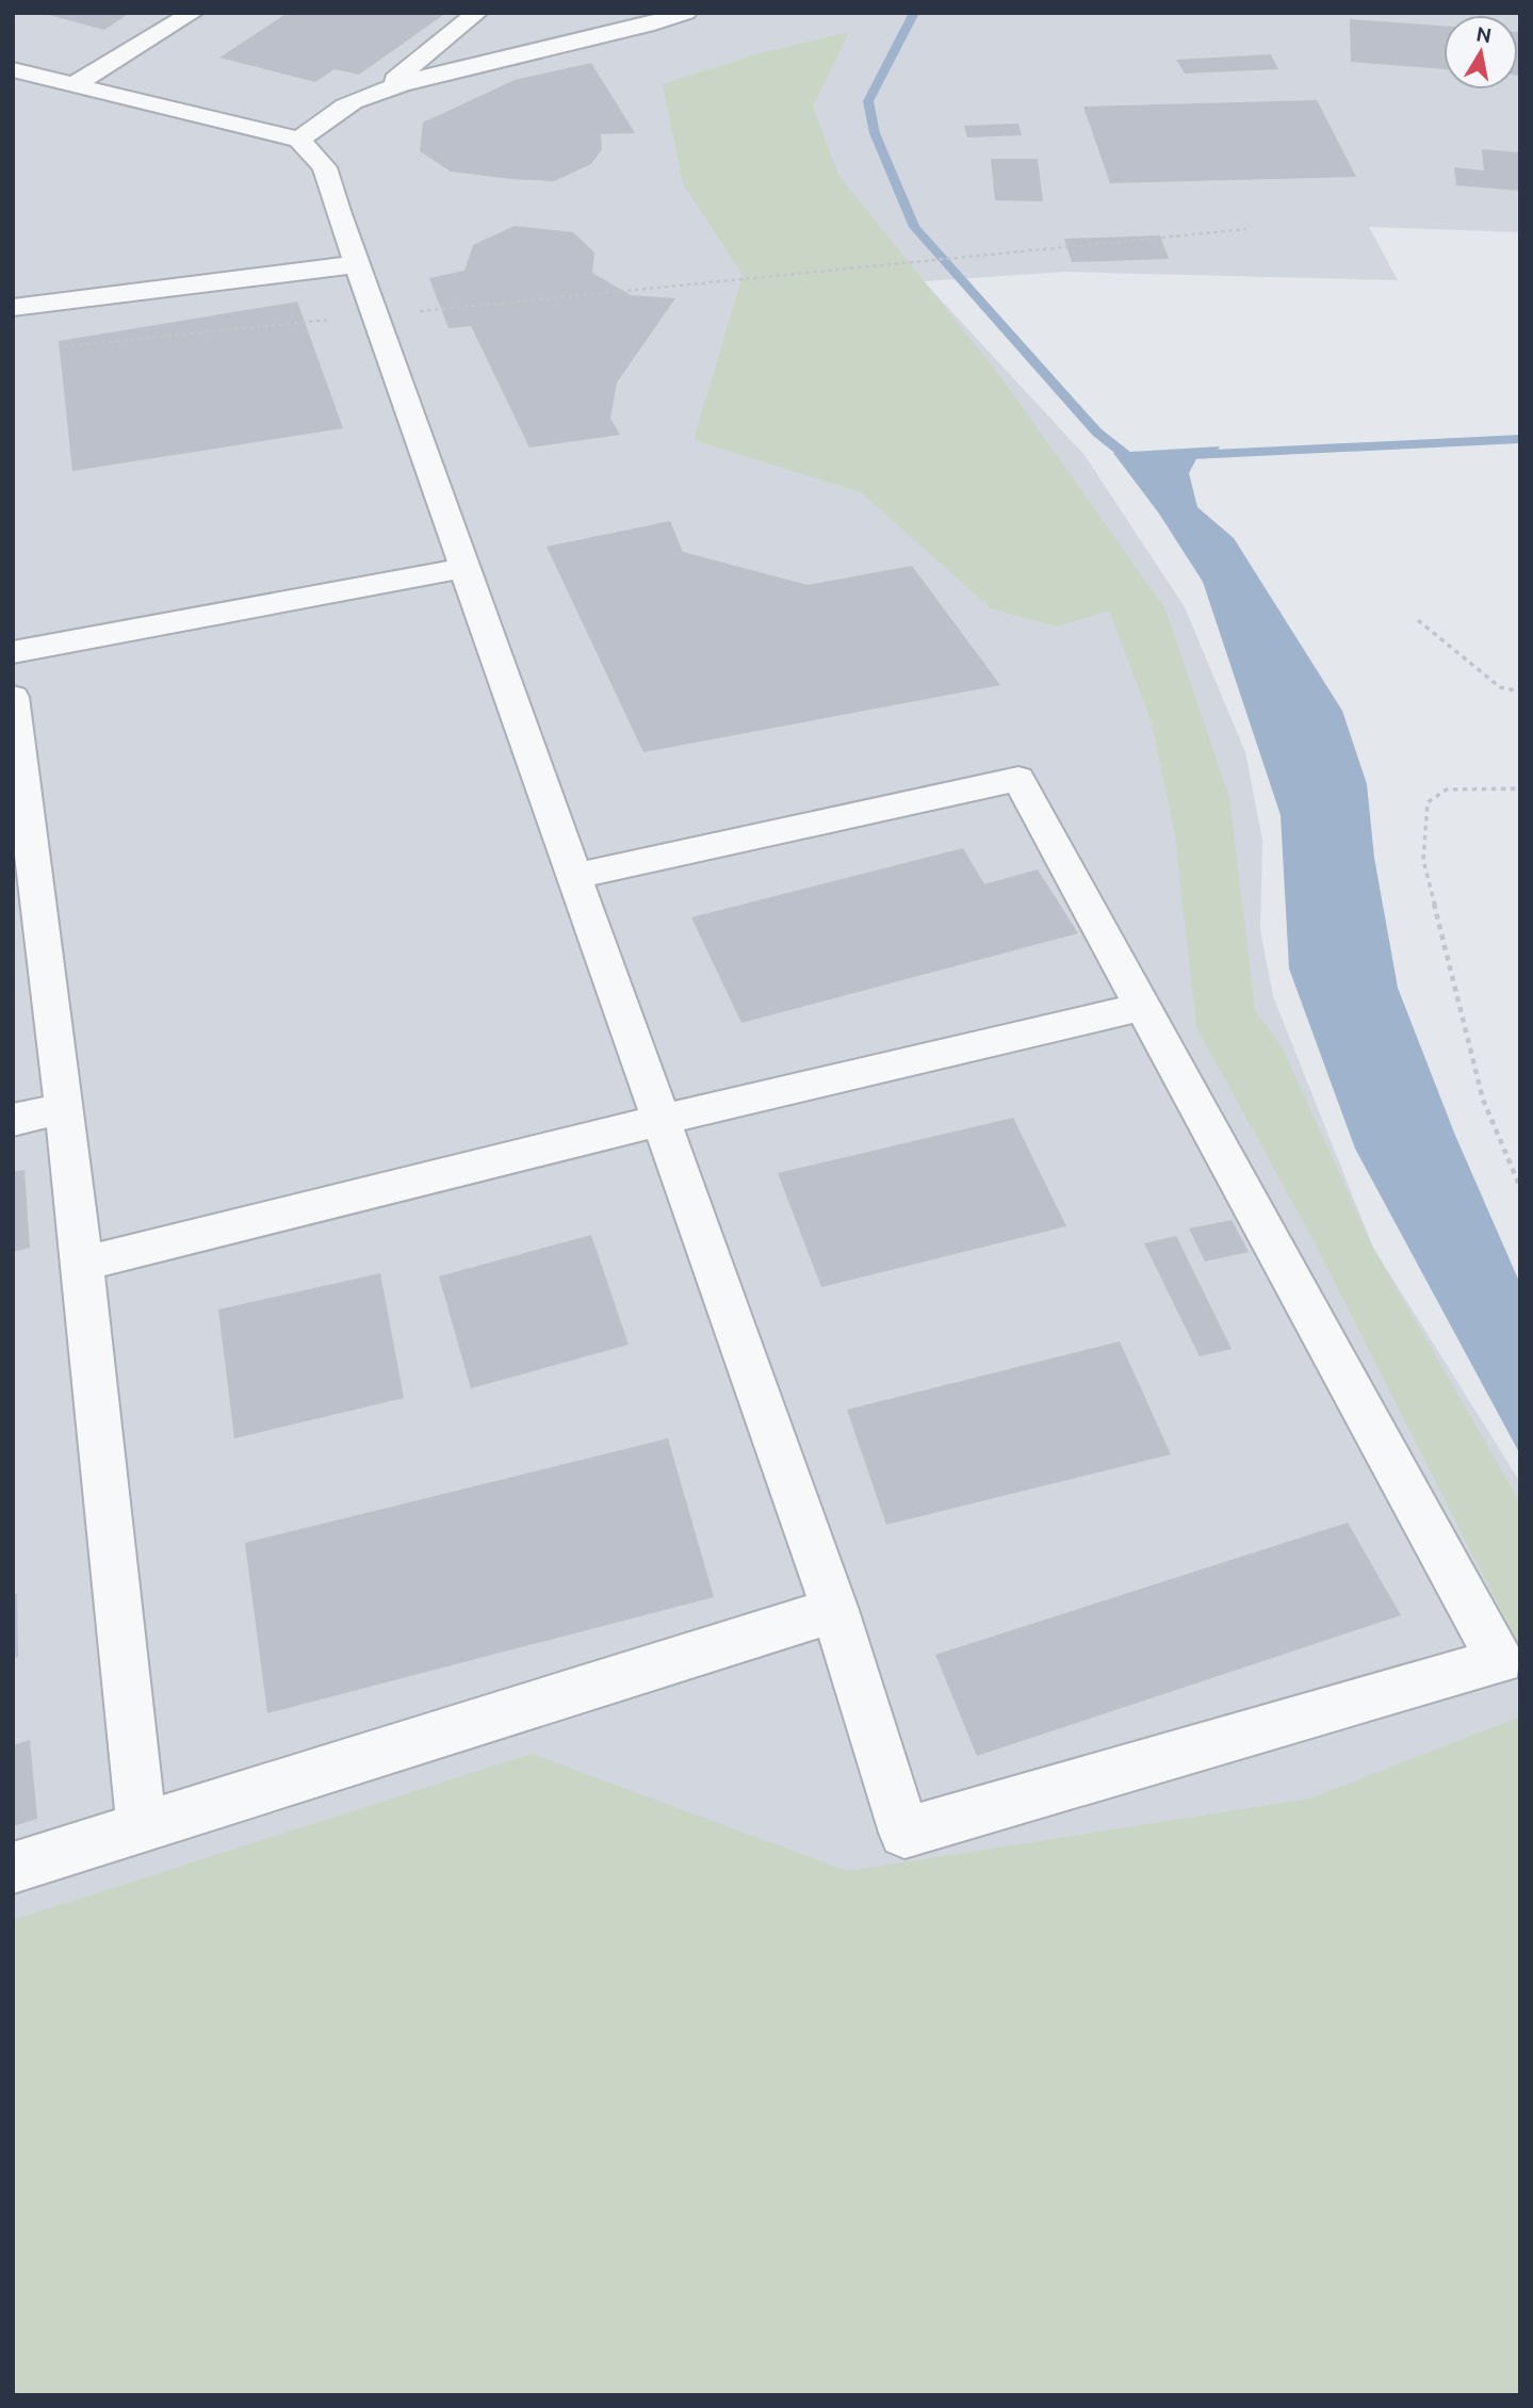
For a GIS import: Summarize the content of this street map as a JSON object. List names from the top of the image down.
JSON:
{
  "north": "top"
}
